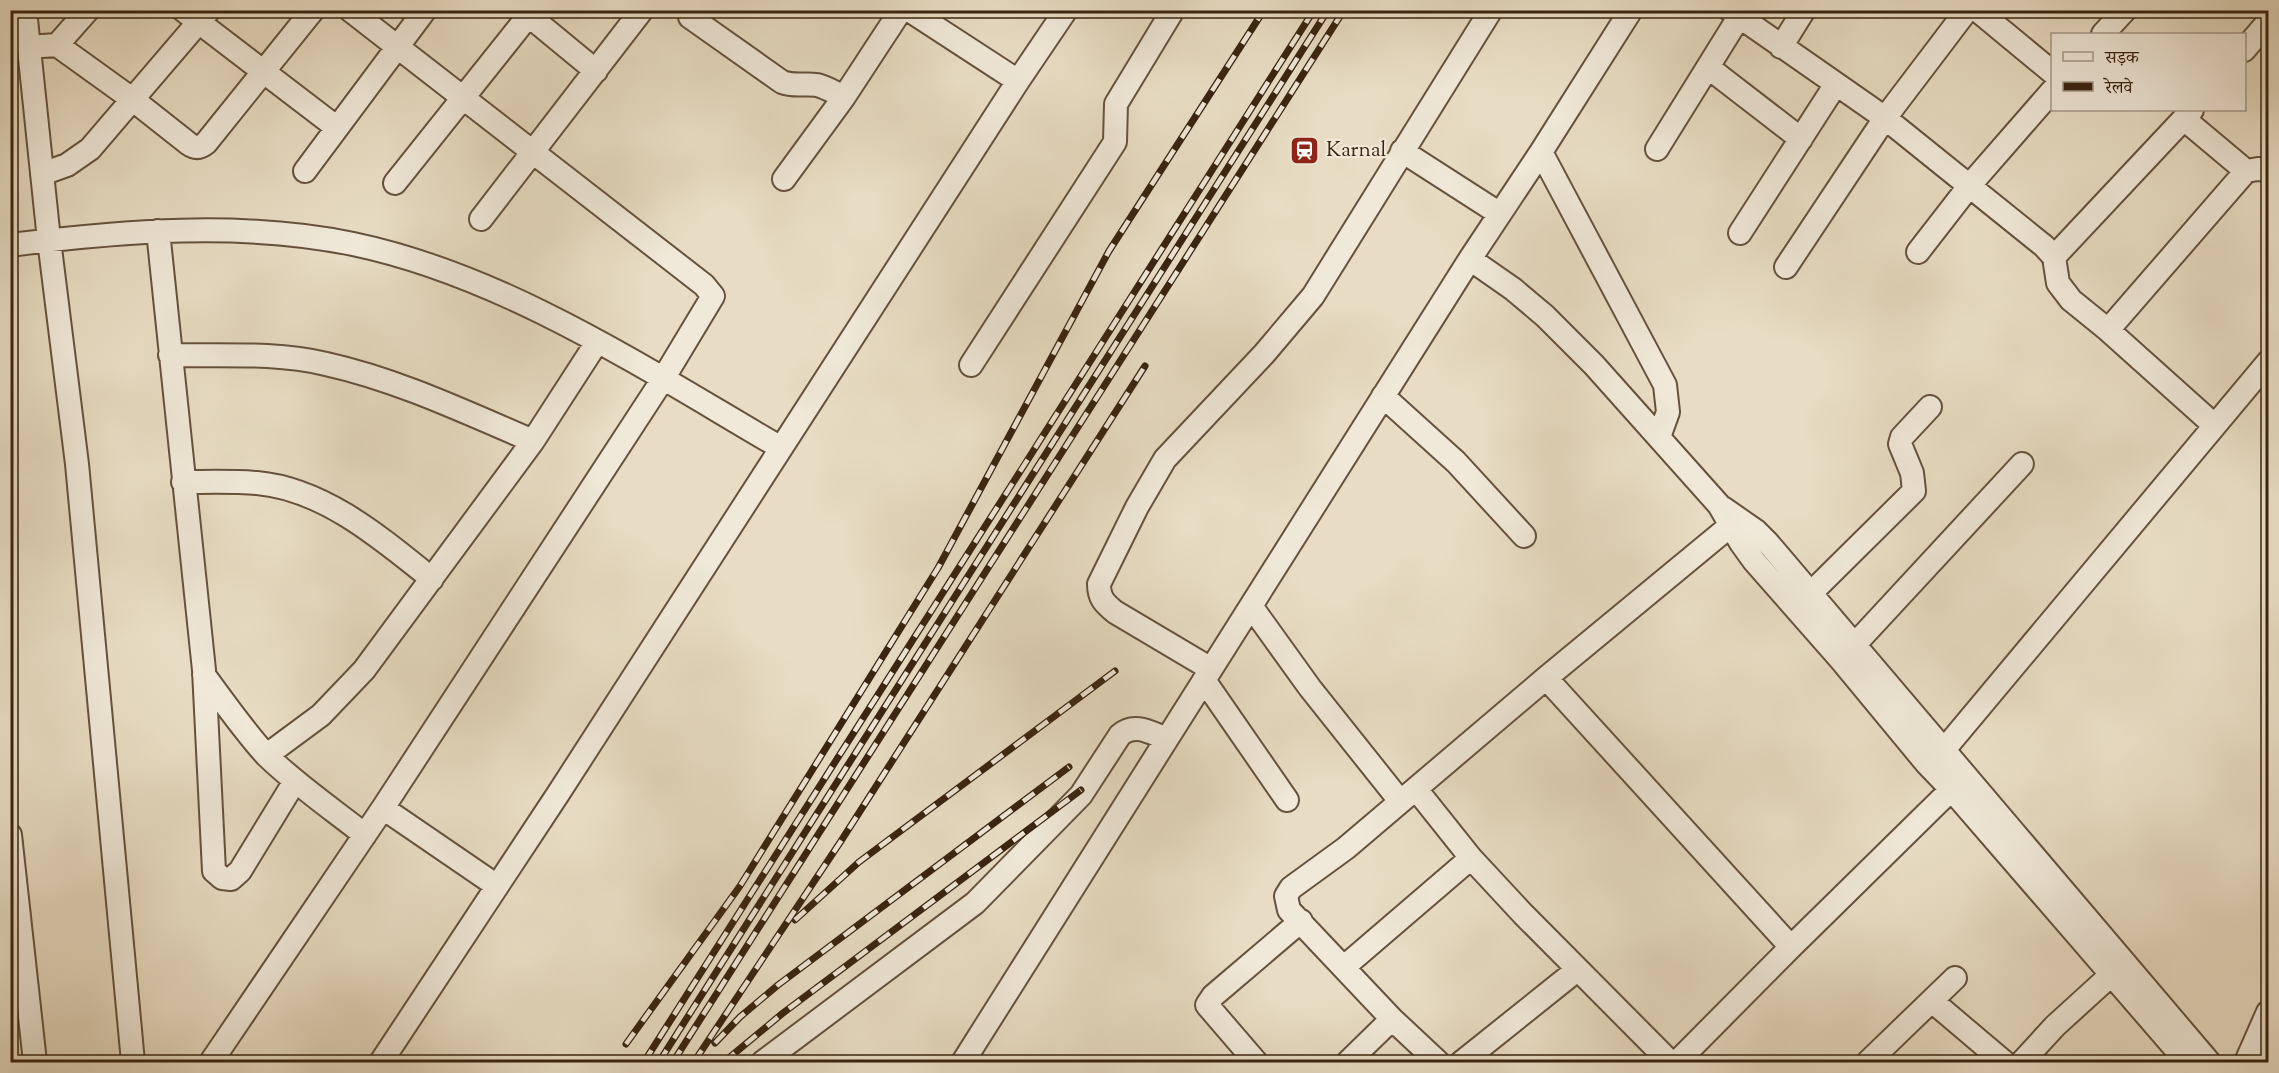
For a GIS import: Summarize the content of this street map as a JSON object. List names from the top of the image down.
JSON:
{
  "places": {
    "station": ["Karnal"]
  },
  "legend": ["सड़क", "रेलवे"]
}
